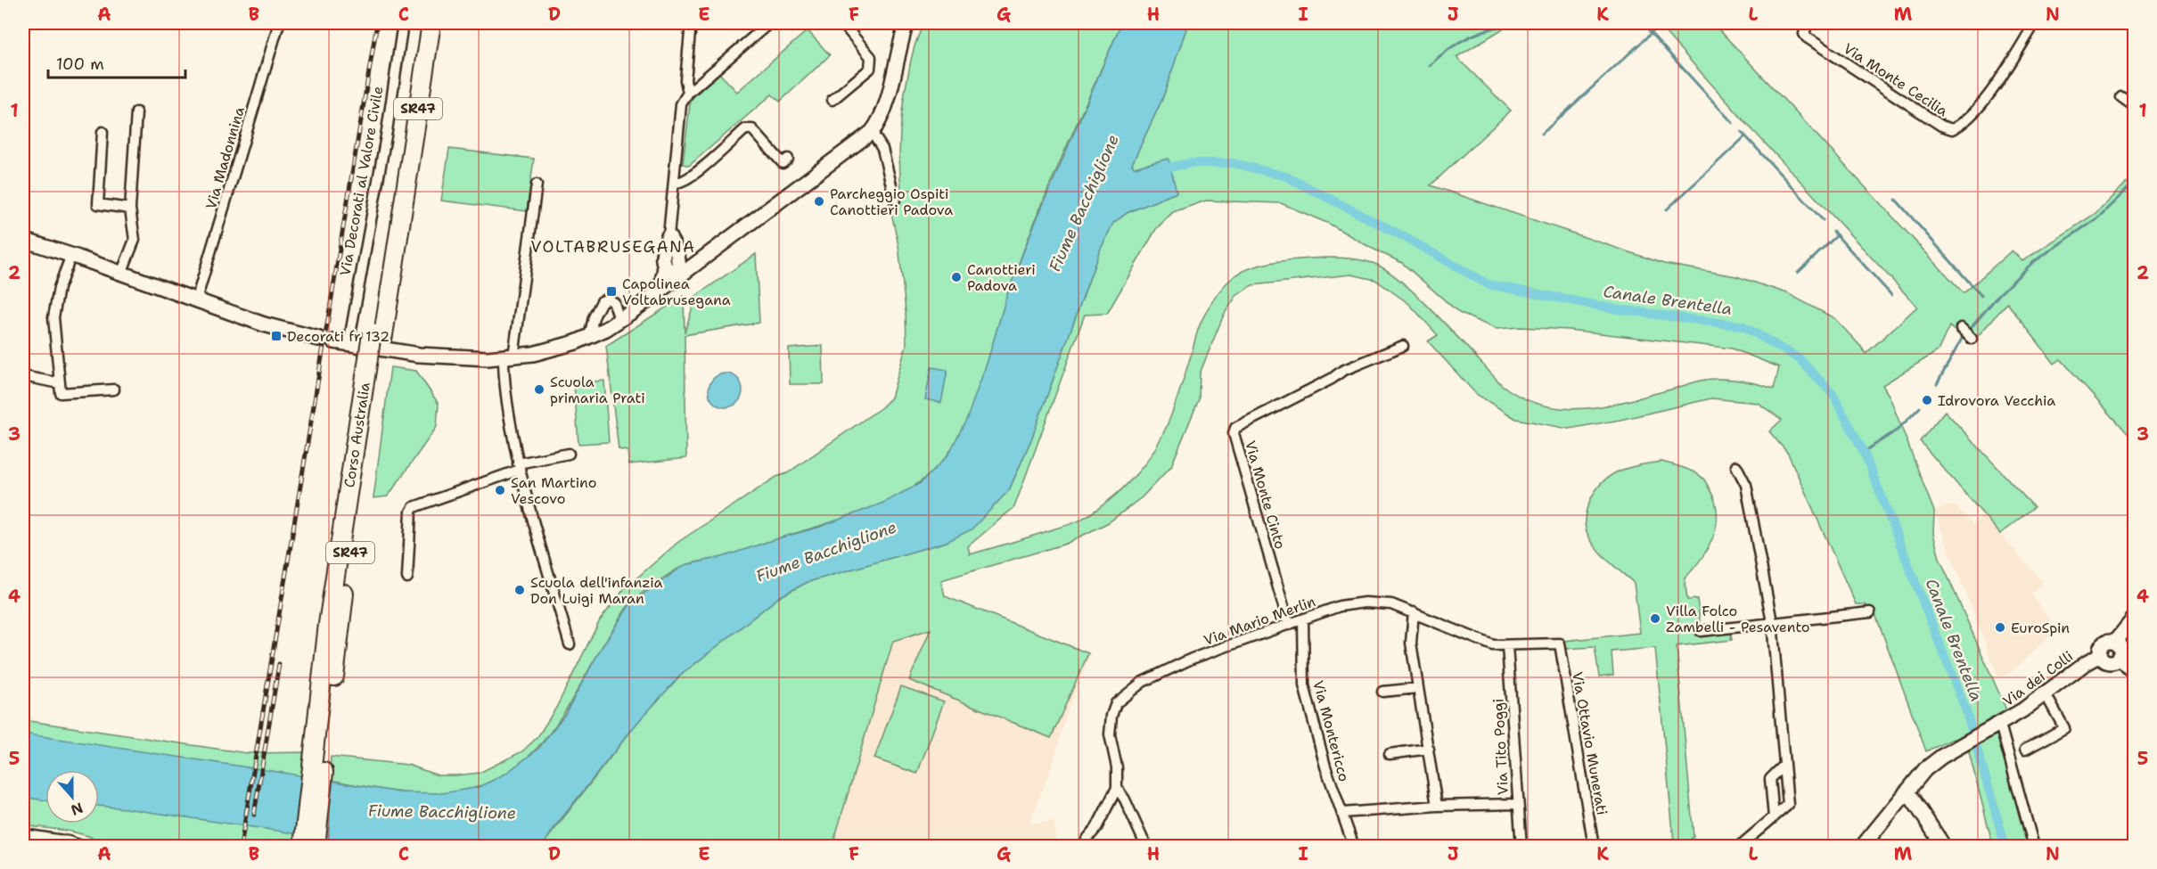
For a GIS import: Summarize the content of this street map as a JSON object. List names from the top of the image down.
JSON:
{
  "streets": {
    "highway": ["SR47", "Corso Australia"],
    "street": [
      "Via Monte Cecilia",
      "Via Madonnina",
      "Via Decorati al Valore Civile",
      "Via Monte Cinto",
      "Via Mario Merlin",
      "Via dei Colli",
      "Via Montericco",
      "Via Ottavio Munerati",
      "Via Tito Poggi"
    ]
  },
  "crossings": [
    ["Via Monte Cinto", "Via Mario Merlin"],
    ["Via Mario Merlin", "Via Montericco"],
    ["Via Mario Merlin", "Via Ottavio Munerati"],
    ["Via Mario Merlin", "Via Tito Poggi"]
  ],
  "districts": ["VOLTABRUSEGANA"],
  "water": ["Fiume Bacchiglione", "Canale Brentella"],
  "places": {
    "other": [
      "Parcheggio Ospiti Canottieri Padova",
      "Canottieri Padova",
      "Scuola primaria Prati",
      "Idrovora Vecchia",
      "San Martino Vescovo",
      "Scuola dell'infanzia Don Luigi Maran",
      "Villa Folco Zambelli - Pesavento",
      "EuroSpin"
    ],
    "transit": ["Capolinea Voltabrusegana", "Decorati fr 132"]
  },
  "scale_bar": "100 m",
  "north": "bottom",
  "grid": {
    "columns": [
      "A",
      "B",
      "C",
      "D",
      "E",
      "F",
      "G",
      "H",
      "I",
      "J",
      "K",
      "L",
      "M",
      "N"
    ],
    "rows": [
      "1",
      "2",
      "3",
      "4",
      "5"
    ]
  }
}
